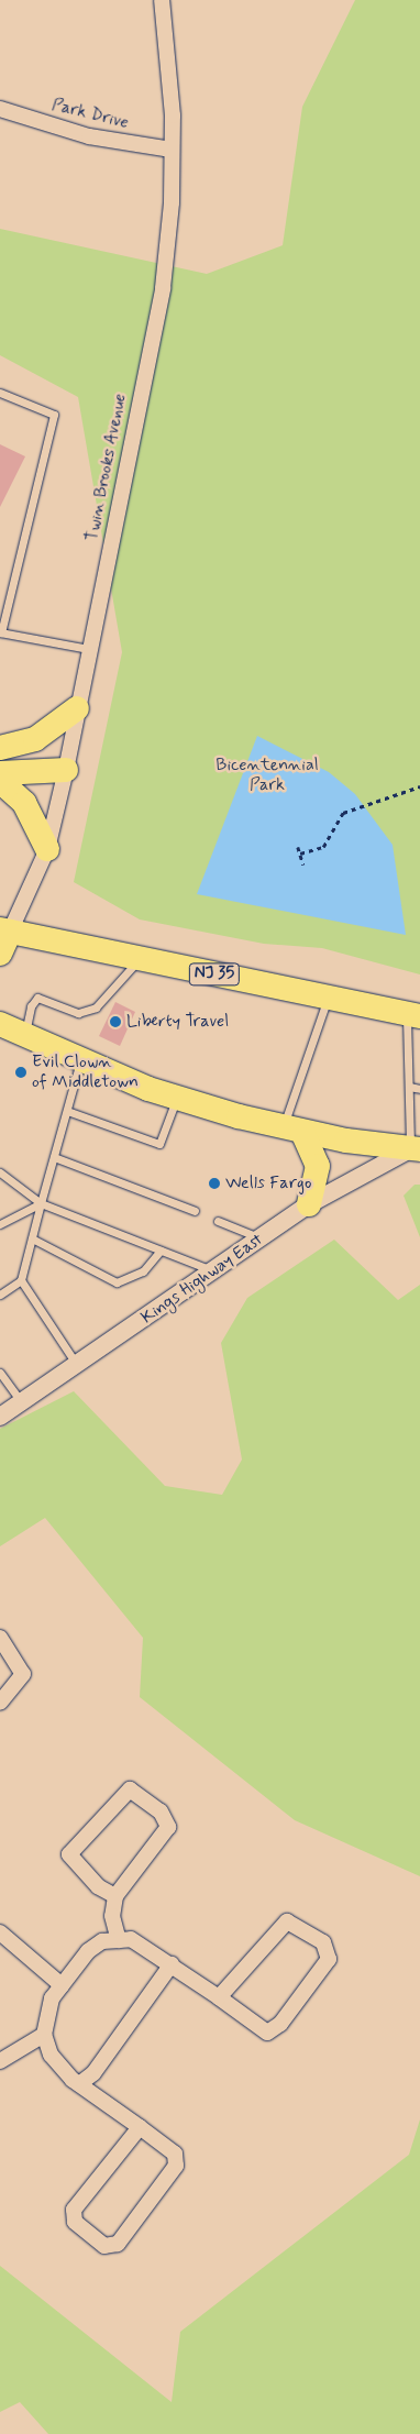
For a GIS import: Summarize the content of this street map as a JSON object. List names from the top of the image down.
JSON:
{
  "streets": {
    "highway": ["NJ 35"],
    "street": ["Park Drive", "Twin Brooks Avenue", "Kings Highway East"]
  },
  "crossings": [
    ["Park Drive", "Twin Brooks Avenue"],
    ["Twin Brooks Avenue", "NJ 35"]
  ],
  "parks": ["Bicentennial Park"],
  "places": ["Liberty Travel", "Evil Clown of Middletown", "Wells Fargo"]
}
